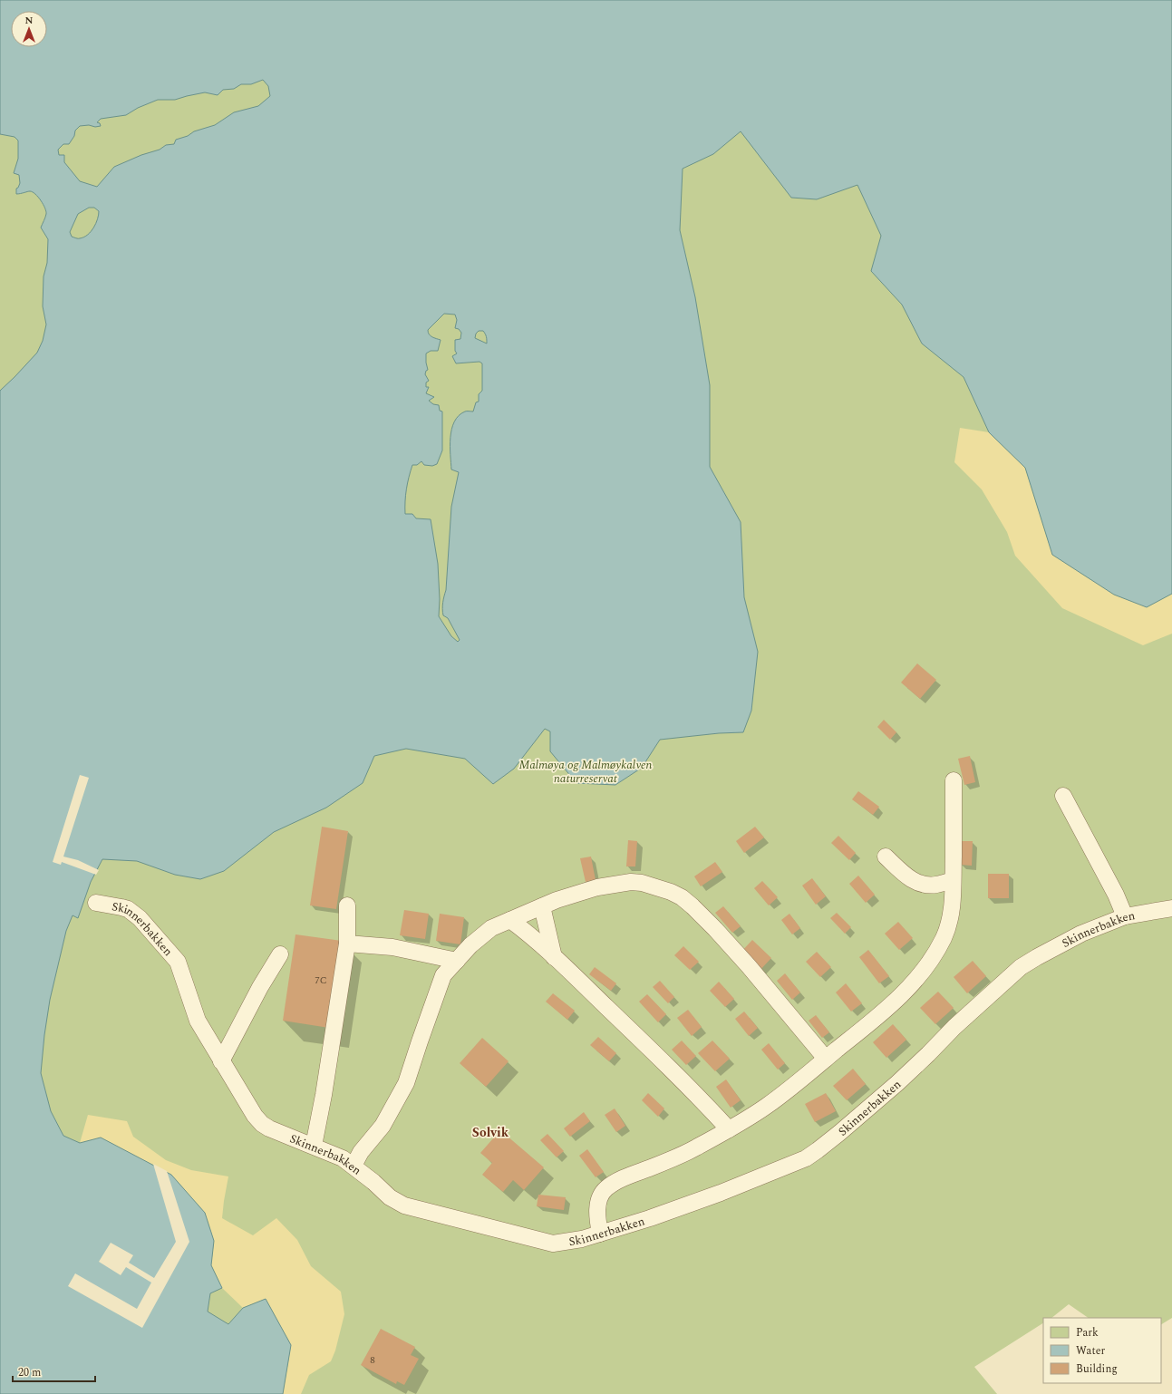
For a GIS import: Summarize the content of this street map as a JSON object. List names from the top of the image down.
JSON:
{
  "streets": {
    "lane": ["Skinnerbakken"]
  },
  "districts": ["Solvik"],
  "parks": ["Malmøya og Malmøykalven naturreservat"],
  "house_numbers": ["7C", "8"],
  "legend": ["Park", "Water", "Building"],
  "scale_bar": "20 m",
  "north": "top"
}
